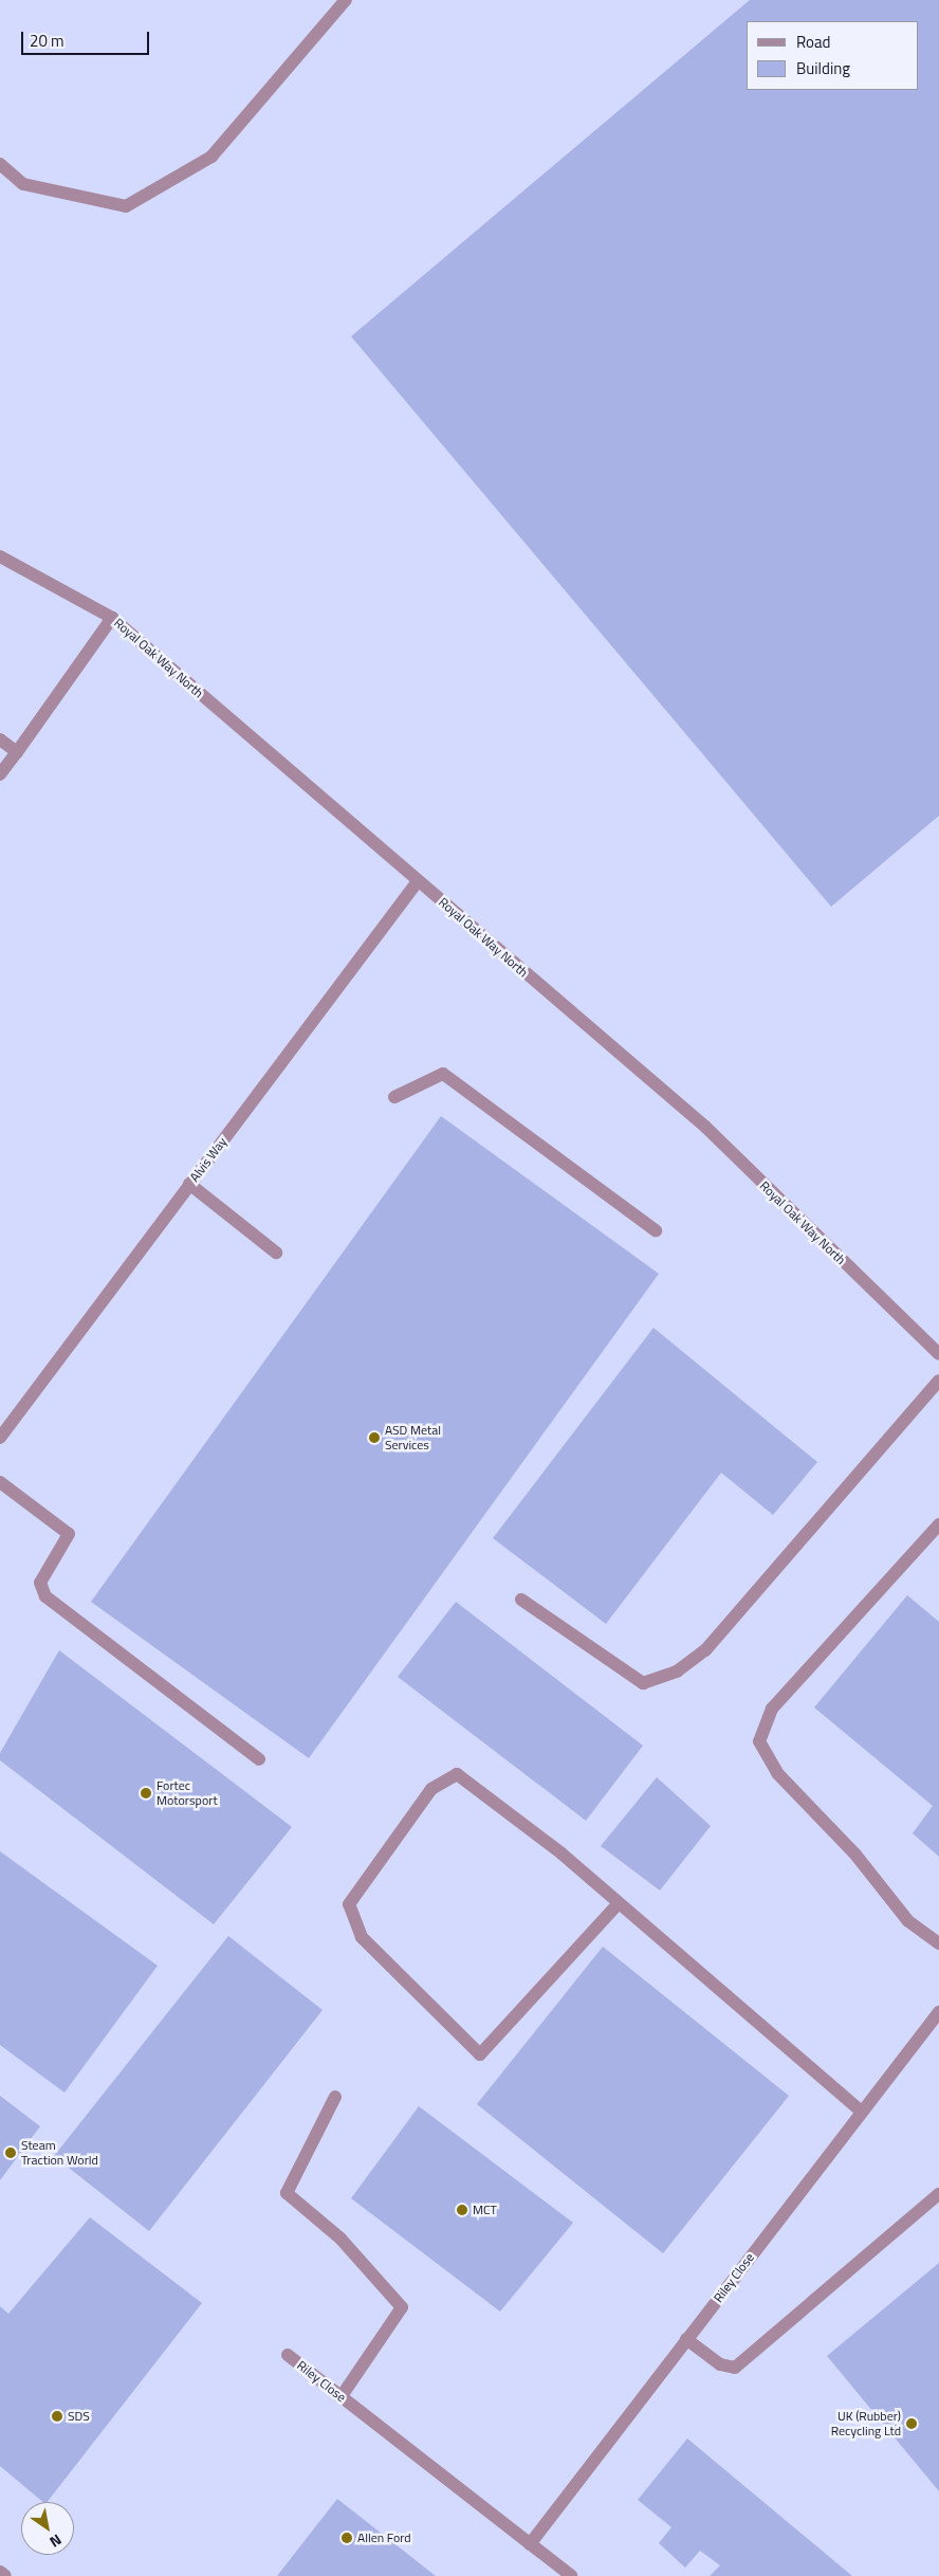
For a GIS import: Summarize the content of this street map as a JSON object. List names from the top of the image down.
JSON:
{
  "streets": {
    "street": ["Royal Oak Way North", "Alvis Way", "Riley Close"]
  },
  "crossings": [
    ["Royal Oak Way North", "Alvis Way"]
  ],
  "places": [
    "ASD Metal Services",
    "Fortec Motorsport",
    "Steam Traction World",
    "MCT",
    "SDS",
    "UK (Rubber) Recycling Ltd",
    "Allen Ford"
  ],
  "legend": ["Road", "Building"],
  "scale_bar": "20 m",
  "north": "bottom right"
}
